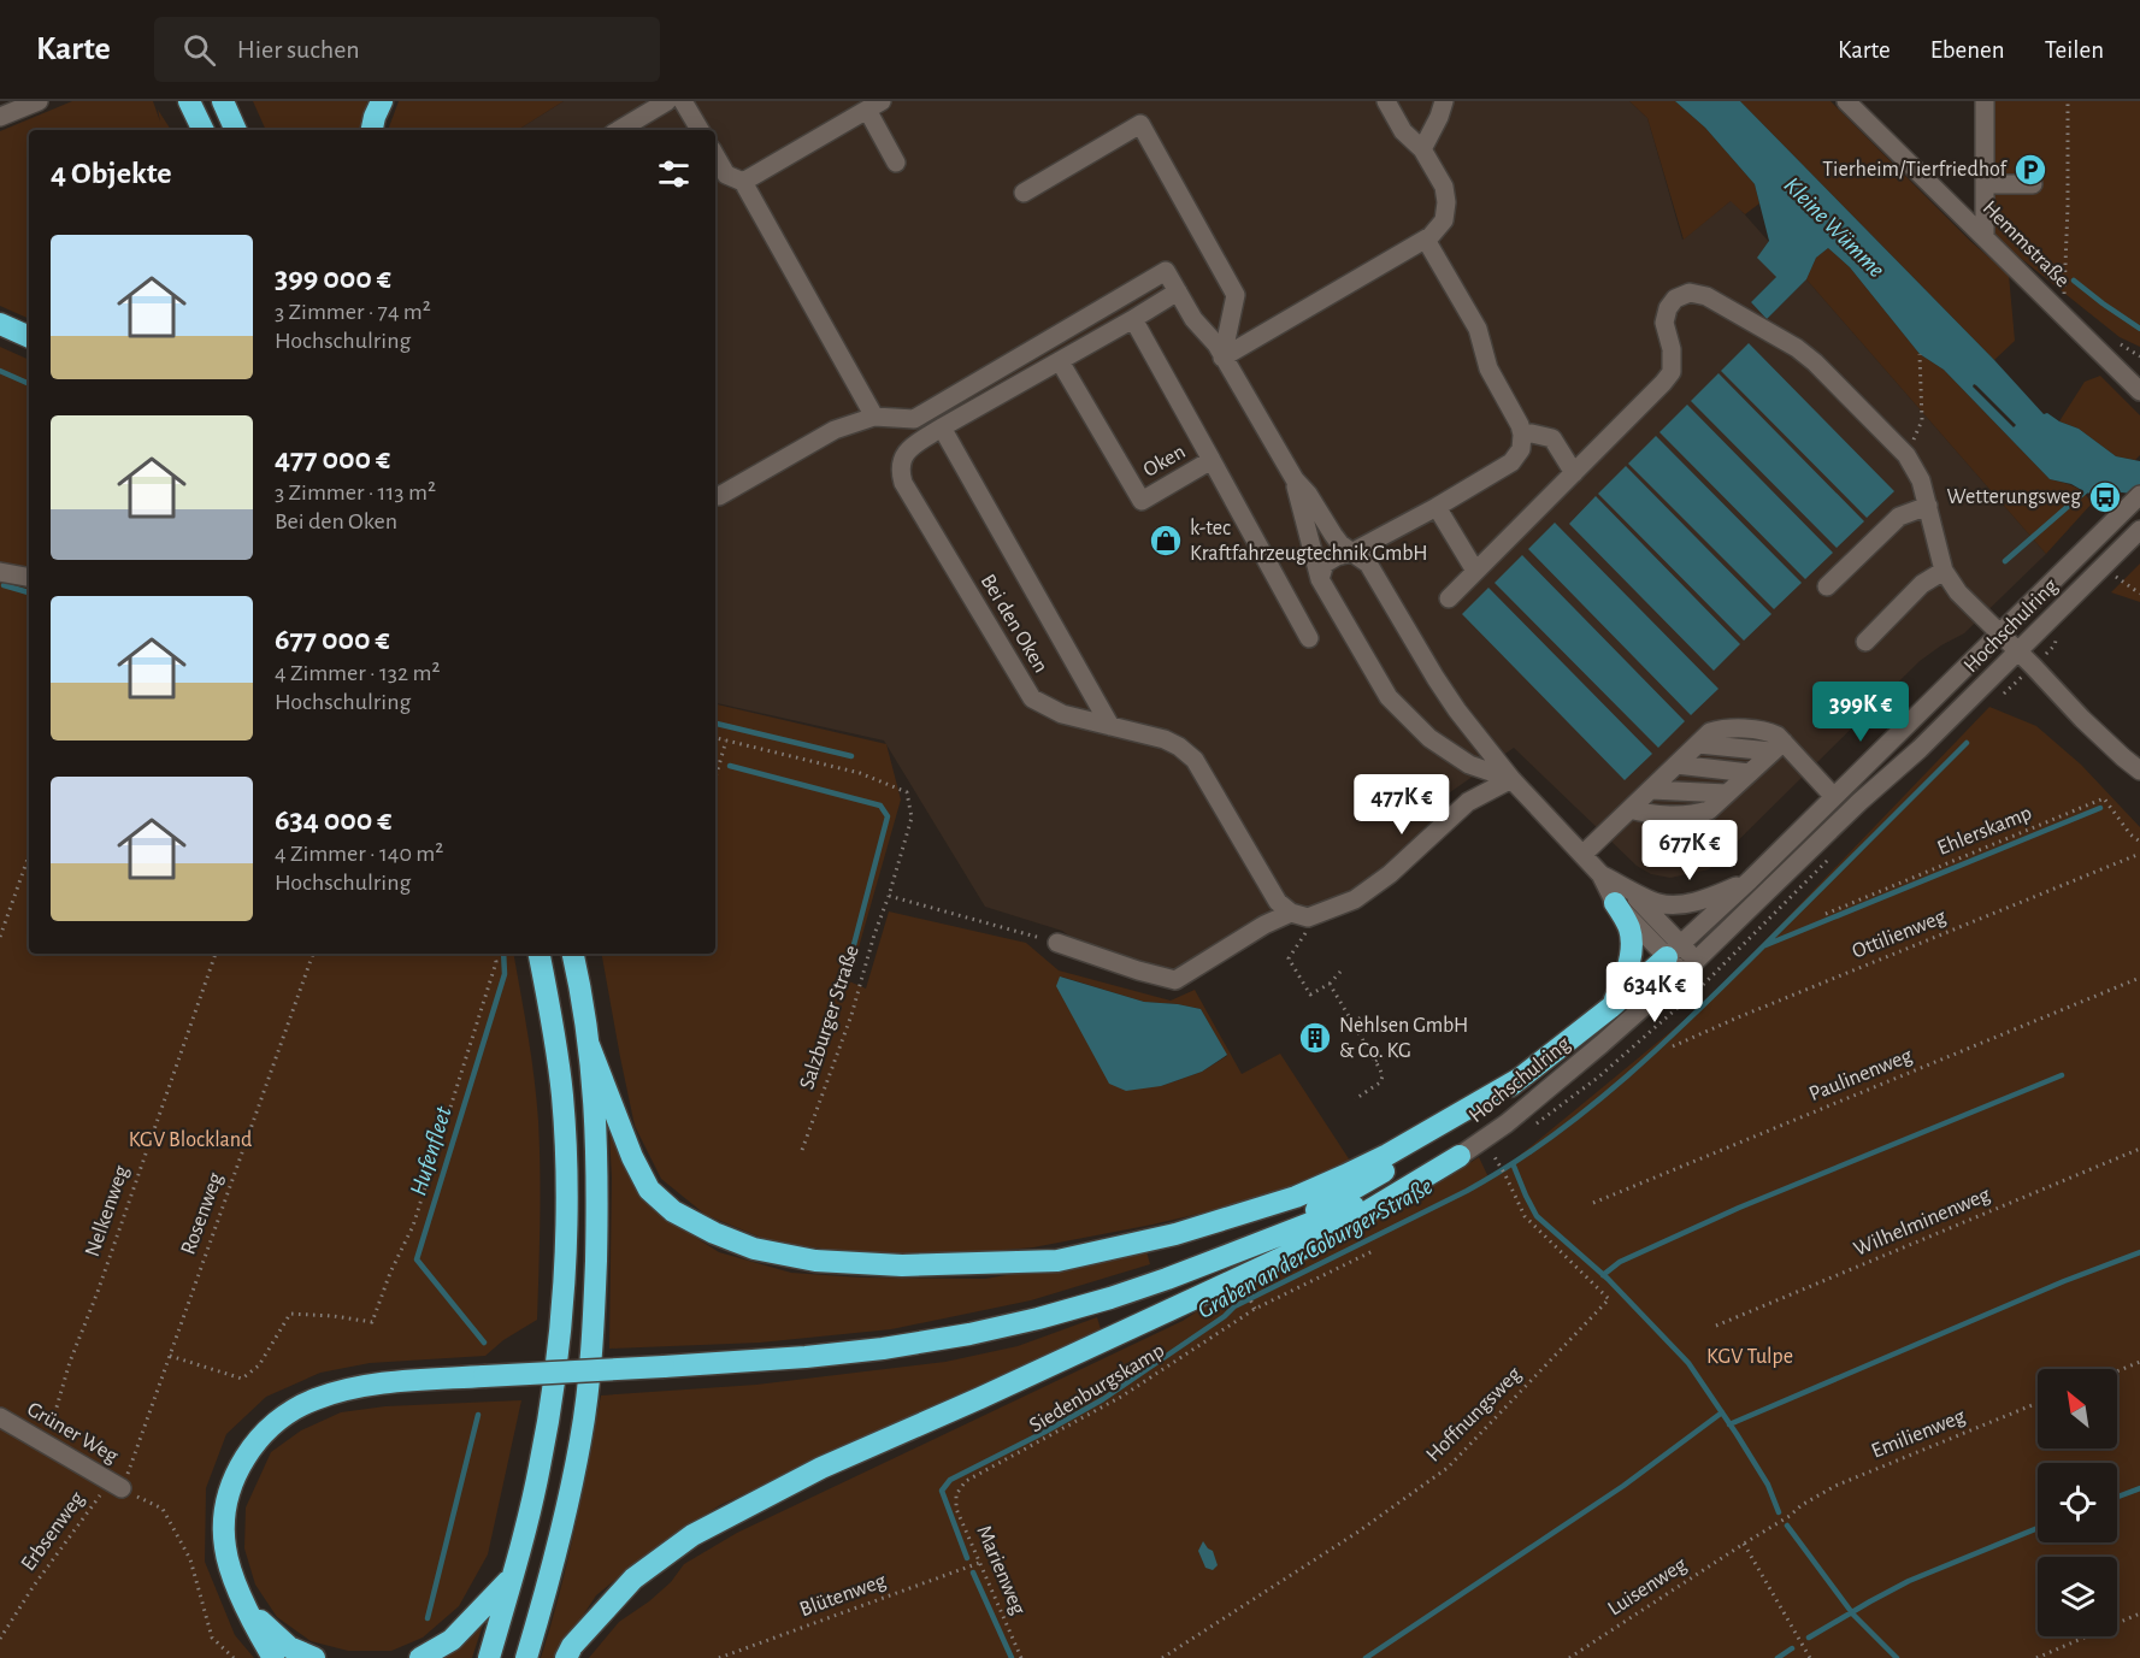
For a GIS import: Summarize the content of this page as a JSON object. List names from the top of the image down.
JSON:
{
  "streets": {
    "street": [
      "Hemmstraße",
      "Oken",
      "Bei den Oken",
      "Hochschulring",
      "Grüner Weg"
    ],
    "path": [
      "Ehlerskamp",
      "Ottilienweg",
      "Salzburger Straße",
      "Paulinenweg",
      "Nelkenweg",
      "Rosenweg",
      "Wilhelminenweg",
      "Siedenburgskamp",
      "Hoffnungsweg",
      "Emilienweg",
      "Erbsenweg",
      "Marienweg",
      "Luisenweg",
      "Blütenweg"
    ]
  },
  "crossings": [
    ["Oken", "Bei den Oken"],
    ["Nelkenweg", "Grüner Weg"],
    ["Rosenweg", "Grüner Weg"],
    ["Rosenweg", "Erbsenweg"],
    ["Siedenburgskamp", "Marienweg"],
    ["Grüner Weg", "Erbsenweg"],
    ["Emilienweg", "Luisenweg"],
    ["Marienweg", "Blütenweg"]
  ],
  "water": ["Kleine Wümme", "Hufenfleet", "Graben an der Coburger Straße"],
  "parks": ["KGV Blockland", "KGV Tulpe"],
  "places": {
    "parking": ["Tierheim/Tierfriedhof"],
    "bus stop": ["Wetterungsweg"],
    "shop": ["k-tec Kraftfahrzeugtechnik GmbH"],
    "building": ["Nehlsen GmbH & Co. KG"]
  },
  "north": "top left",
  "page": {
    "header": "Karte",
    "search": "Hier suchen",
    "nav": ["Karte", "Ebenen", "Teilen"],
    "heading": "4 Objekte",
    "list": [
      {
        "name": "399 000 €",
        "note": "3 Zimmer · 74 m² · Hochschulring"
      },
      {
        "name": "477 000 €",
        "note": "3 Zimmer · 113 m² · Bei den Oken"
      },
      {
        "name": "677 000 €",
        "note": "4 Zimmer · 132 m² · Hochschulring"
      },
      {
        "name": "634 000 €",
        "note": "4 Zimmer · 140 m² · Hochschulring"
      }
    ],
    "price": [
      "399K €",
      "477K €",
      "677K €",
      "634K €"
    ]
  }
}
